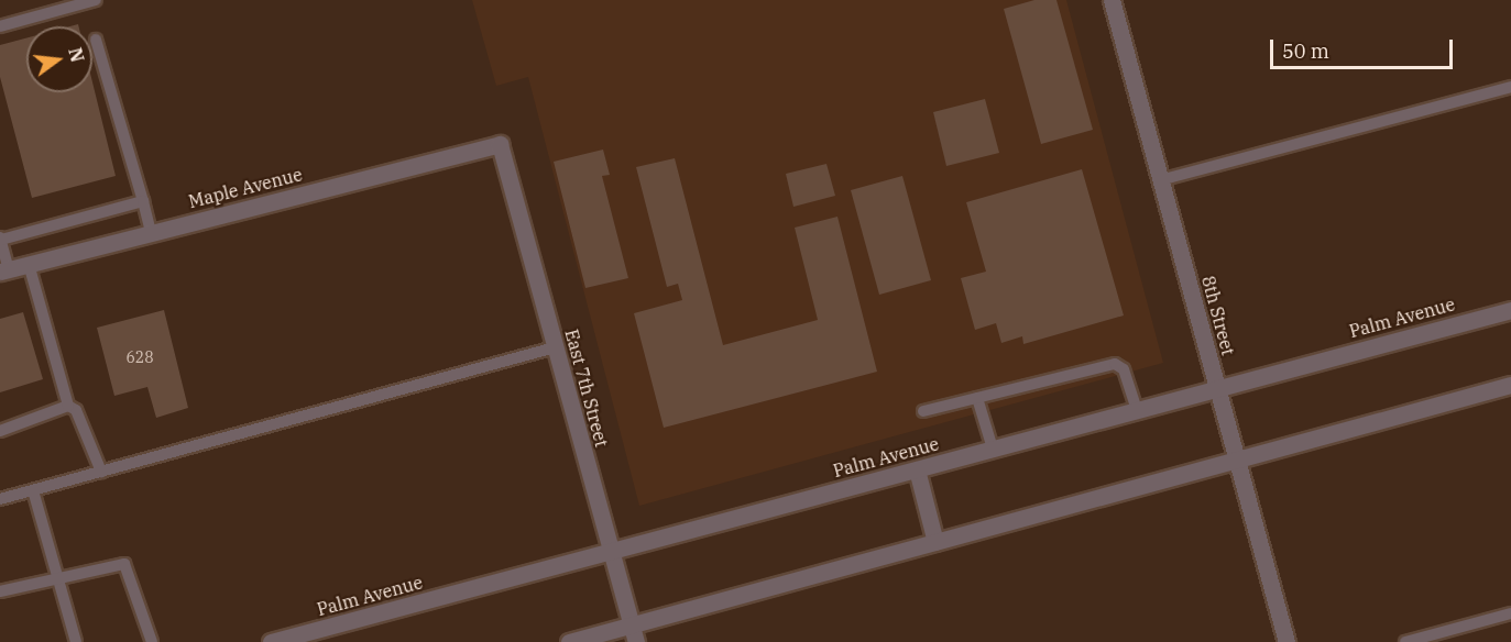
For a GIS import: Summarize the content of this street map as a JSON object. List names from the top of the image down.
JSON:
{
  "streets": {
    "street": [
      "Maple Avenue",
      "8th Street",
      "Palm Avenue",
      "East 7th Street"
    ]
  },
  "crossings": [
    ["Maple Avenue", "East 7th Street"],
    ["8th Street", "Palm Avenue"],
    ["Palm Avenue", "East 7th Street"]
  ],
  "house_numbers": ["628"],
  "scale_bar": "50 m",
  "north": "right"
}
